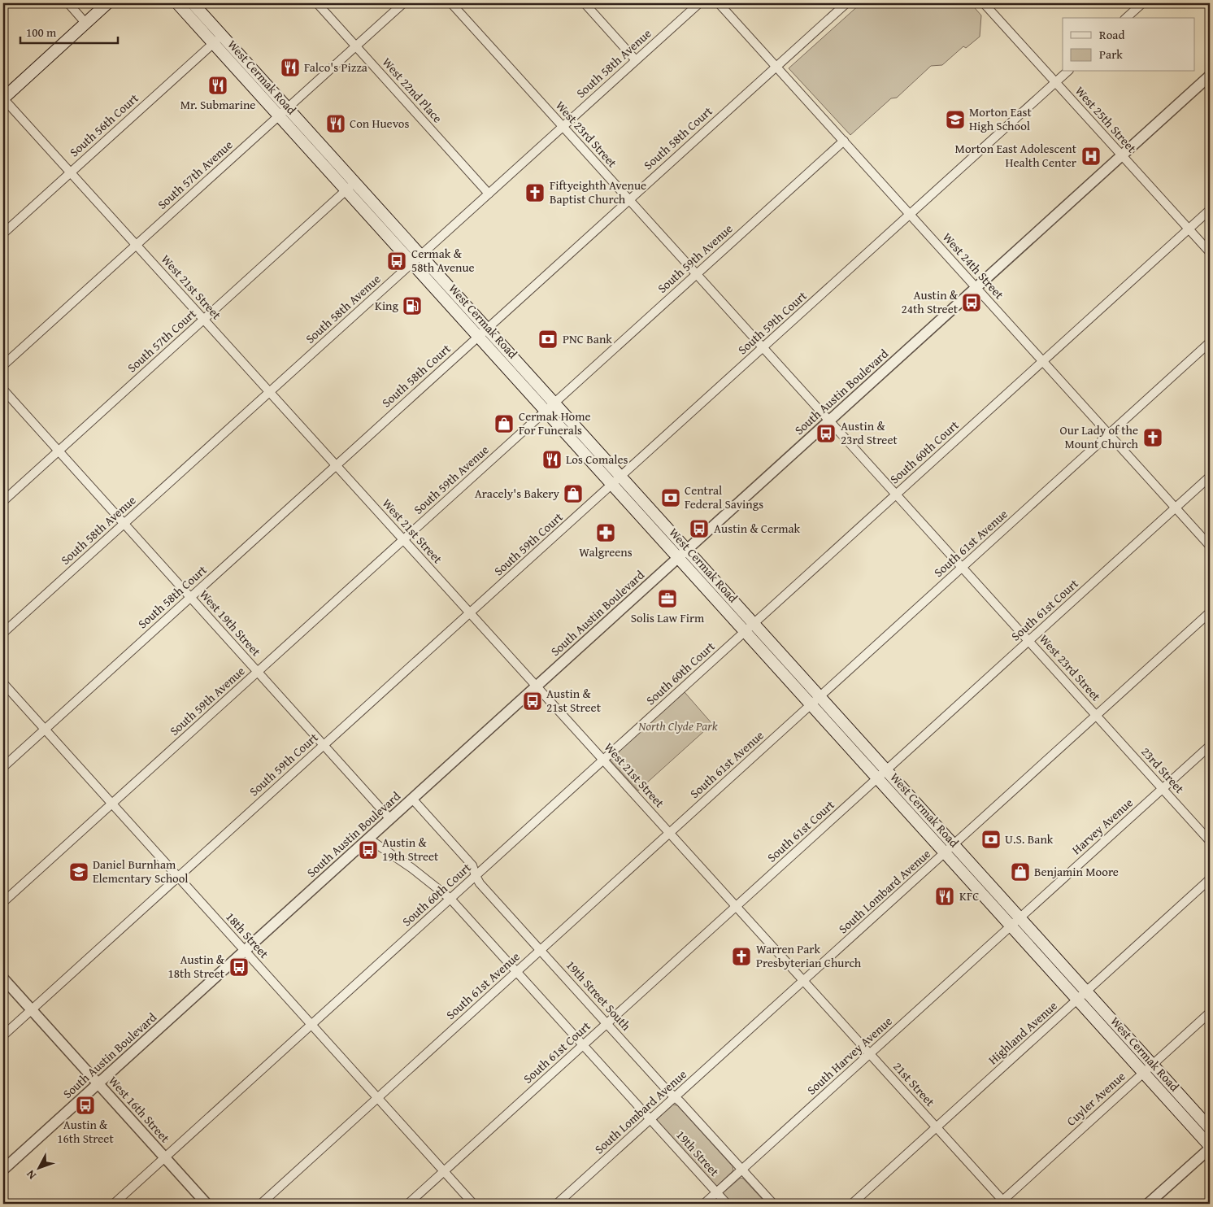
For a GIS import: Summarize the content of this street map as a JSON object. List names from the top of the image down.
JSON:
{
  "streets": {
    "main road": ["West Cermak Road"],
    "street": [
      "South 58th Avenue",
      "West 22nd Place",
      "West 25th Street",
      "South 56th Court",
      "West 23rd Street",
      "South 58th Court",
      "South 57th Avenue",
      "South 59th Avenue",
      "West 24th Street",
      "West 21st Street",
      "South 59th Court",
      "South 57th Court",
      "South Austin Boulevard",
      "South 60th Court",
      "South 61st Avenue",
      "South 61st Court",
      "West 19th Street",
      "23rd Street",
      "Harvey Avenue",
      "South Lombard Avenue",
      "18th Street",
      "19th Street South",
      "Highland Avenue",
      "South Harvey Avenue",
      "21st Street",
      "Cuyler Avenue",
      "West 16th Street",
      "19th Street"
    ]
  },
  "crossings": [
    ["South 58th Avenue", "West Cermak Road"],
    ["South 58th Avenue", "West 22nd Place"],
    ["South 58th Avenue", "West 23rd Street"],
    ["South 58th Avenue", "West 21st Street"],
    ["South 58th Avenue", "West 19th Street"],
    ["West Cermak Road", "South 56th Court"],
    ["West Cermak Road", "South 58th Court"],
    ["West Cermak Road", "South 57th Avenue"],
    ["West Cermak Road", "South 59th Avenue"],
    ["West Cermak Road", "South 59th Court"],
    ["West Cermak Road", "South 57th Court"],
    ["West Cermak Road", "South Austin Boulevard"],
    ["West Cermak Road", "South 60th Court"],
    ["West Cermak Road", "South 61st Avenue"],
    ["West Cermak Road", "South 61st Court"],
    ["West Cermak Road", "Harvey Avenue"],
    ["West Cermak Road", "South Lombard Avenue"],
    ["West Cermak Road", "Highland Avenue"],
    ["West Cermak Road", "South Harvey Avenue"],
    ["West Cermak Road", "Cuyler Avenue"],
    ["West 22nd Place", "South 57th Avenue"],
    ["West 25th Street", "South 59th Court"],
    ["West 25th Street", "South Austin Boulevard"],
    ["West 25th Street", "South 60th Court"],
    ["South 56th Court", "West 21st Street"],
    ["West 23rd Street", "South 58th Court"],
    ["West 23rd Street", "South 59th Avenue"],
    ["West 23rd Street", "South 59th Court"],
    ["West 23rd Street", "South Austin Boulevard"],
    ["West 23rd Street", "South 60th Court"],
    ["West 23rd Street", "South 61st Avenue"],
    ["West 23rd Street", "South 61st Court"],
    ["West 23rd Street", "23rd Street"],
    ["West 23rd Street", "South Lombard Avenue"],
    ["South 58th Court", "West 24th Street"],
    ["South 58th Court", "West 21st Street"],
    ["South 58th Court", "West 19th Street"],
    ["South 58th Court", "18th Street"],
    ["South 57th Avenue", "West 21st Street"],
    ["South 59th Avenue", "West 24th Street"],
    ["South 59th Avenue", "West 21st Street"],
    ["South 59th Avenue", "West 19th Street"],
    ["South 59th Avenue", "18th Street"],
    ["West 24th Street", "South 59th Court"],
    ["West 24th Street", "South Austin Boulevard"],
    ["West 24th Street", "South 60th Court"],
    ["West 24th Street", "South 61st Avenue"],
    ["West 24th Street", "South 61st Court"],
    ["West 21st Street", "South 59th Court"],
    ["West 21st Street", "South 57th Court"],
    ["West 21st Street", "South Austin Boulevard"],
    ["West 21st Street", "South 60th Court"],
    ["West 21st Street", "South 61st Avenue"],
    ["West 21st Street", "South 61st Court"],
    ["West 21st Street", "South Lombard Avenue"],
    ["West 21st Street", "21st Street"],
    ["South 59th Court", "West 19th Street"],
    ["South 59th Court", "18th Street"],
    ["South 59th Court", "West 16th Street"],
    ["South 57th Court", "West 19th Street"],
    ["South Austin Boulevard", "West 19th Street"],
    ["South Austin Boulevard", "18th Street"],
    ["South Austin Boulevard", "19th Street South"],
    ["South Austin Boulevard", "West 16th Street"],
    ["South 60th Court", "18th Street"],
    ["South 60th Court", "19th Street South"],
    ["South 60th Court", "West 16th Street"],
    ["South 61st Avenue", "18th Street"],
    ["South 61st Avenue", "19th Street South"],
    ["South 61st Court", "18th Street"],
    ["South 61st Court", "19th Street South"],
    ["23rd Street", "Harvey Avenue"],
    ["23rd Street", "South Lombard Avenue"],
    ["Harvey Avenue", "South Harvey Avenue"],
    ["South Lombard Avenue", "19th Street South"],
    ["South Lombard Avenue", "21st Street"],
    ["South Lombard Avenue", "19th Street"],
    ["19th Street South", "South Harvey Avenue"],
    ["Highland Avenue", "21st Street"],
    ["South Harvey Avenue", "21st Street"],
    ["South Harvey Avenue", "19th Street"],
    ["21st Street", "Cuyler Avenue"]
  ],
  "parks": ["North Clyde Park"],
  "places": {
    "restaurant": [
      "Falco's Pizza",
      "Mr. Submarine",
      "Con Huevos",
      "Los Comales",
      "KFC"
    ],
    "school or university": ["Morton East High School", "Daniel Burnham Elementary School"],
    "hospital": ["Morton East Adolescent Health Center"],
    "church": ["Fiftyeighth Avenue Baptist Church", "Our Lady of the Mount Church", "Warren Park Presbyterian Church"],
    "bus stop": [
      "Cermak & 58th Avenue",
      "Austin & 24th Street",
      "Austin & 23rd Street",
      "Austin & Cermak",
      "Austin & 21st Street",
      "Austin & 19th Street",
      "Austin & 18th Street",
      "Austin & 16th Street"
    ],
    "fuel station": ["King"],
    "bank": ["PNC Bank", "Central Federal Savings", "U.S. Bank"],
    "shop": ["Cermak Home For Funerals", "Aracely's Bakery", "Benjamin Moore"],
    "pharmacy": ["Walgreens"],
    "office": ["Solis Law Firm"]
  },
  "legend": ["Road", "Park"],
  "scale_bar": "100 m",
  "north": "bottom left"
}
